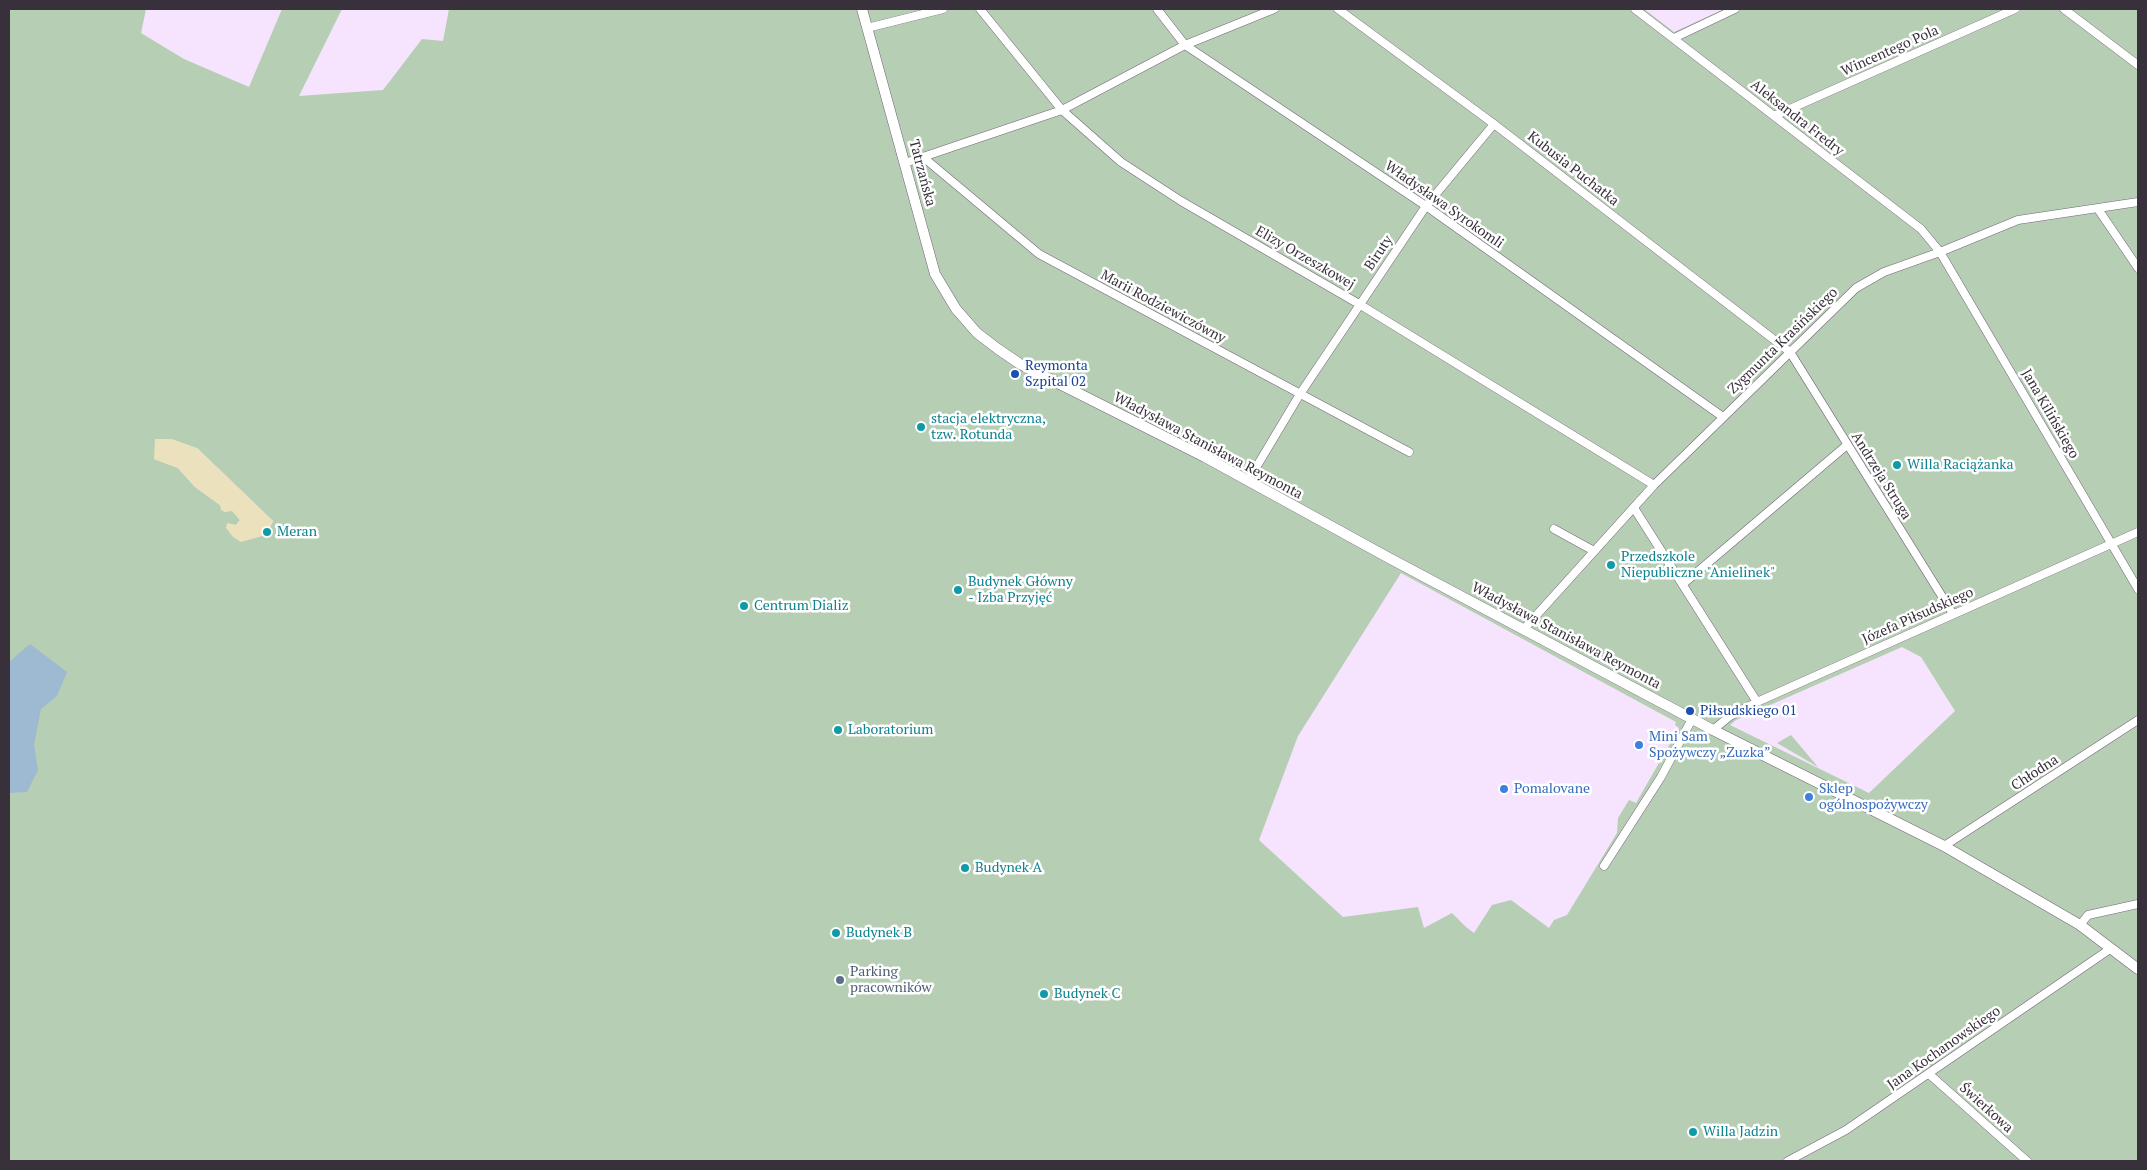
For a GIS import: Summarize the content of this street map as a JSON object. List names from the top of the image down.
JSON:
{
  "streets": {
    "street": [
      "Wincentego Pola",
      "Aleksandra Fredry",
      "Kubusia Puchatka",
      "Tatrzańska",
      "Władysława Syrokomli",
      "Biruty",
      "Elizy Orzeszkowej",
      "Marii Rodziewiczówny",
      "Zygmunta Krasińskiego",
      "Jana Kilińskiego",
      "Władysława Stanisława Reymonta",
      "Andrzeja Struga",
      "Józefa Piłsudskiego",
      "Chłodna",
      "Jana Kochanowskiego",
      "Świerkowa"
    ]
  },
  "crossings": [
    ["Wincentego Pola", "Aleksandra Fredry"],
    ["Aleksandra Fredry", "Zygmunta Krasińskiego"],
    ["Aleksandra Fredry", "Jana Kilińskiego"],
    ["Kubusia Puchatka", "Biruty"],
    ["Kubusia Puchatka", "Zygmunta Krasińskiego"],
    ["Kubusia Puchatka", "Andrzeja Struga"],
    ["Tatrzańska", "Władysława Stanisława Reymonta"],
    ["Władysława Syrokomli", "Biruty"],
    ["Władysława Syrokomli", "Zygmunta Krasińskiego"],
    ["Biruty", "Elizy Orzeszkowej"],
    ["Biruty", "Marii Rodziewiczówny"],
    ["Biruty", "Władysława Stanisława Reymonta"],
    ["Elizy Orzeszkowej", "Zygmunta Krasińskiego"],
    ["Zygmunta Krasińskiego", "Jana Kilińskiego"],
    ["Zygmunta Krasińskiego", "Władysława Stanisława Reymonta"],
    ["Zygmunta Krasińskiego", "Andrzeja Struga"],
    ["Jana Kilińskiego", "Józefa Piłsudskiego"],
    ["Władysława Stanisława Reymonta", "Józefa Piłsudskiego"],
    ["Władysława Stanisława Reymonta", "Chłodna"],
    ["Władysława Stanisława Reymonta", "Jana Kochanowskiego"],
    ["Andrzeja Struga", "Józefa Piłsudskiego"],
    ["Jana Kochanowskiego", "Świerkowa"]
  ],
  "places": [
    "Reymonta Szpital 02",
    "stacja elektryczna, tzw. Rotunda",
    "Willa Raciążanka",
    "Meran",
    "Przedszkole Niepubliczne \"Anielinek\"",
    "Budynek Główny - Izba Przyjęć",
    "Centrum Dializ",
    "Piłsudskiego 01",
    "Laboratorium",
    "Mini Sam Spożywczy „Zuzka”",
    "Pomalovane",
    "Sklep ogólnospożywczy",
    "Budynek A",
    "Budynek B",
    "Parking pracowników",
    "Budynek C",
    "Willa Jadzin"
  ]
}
